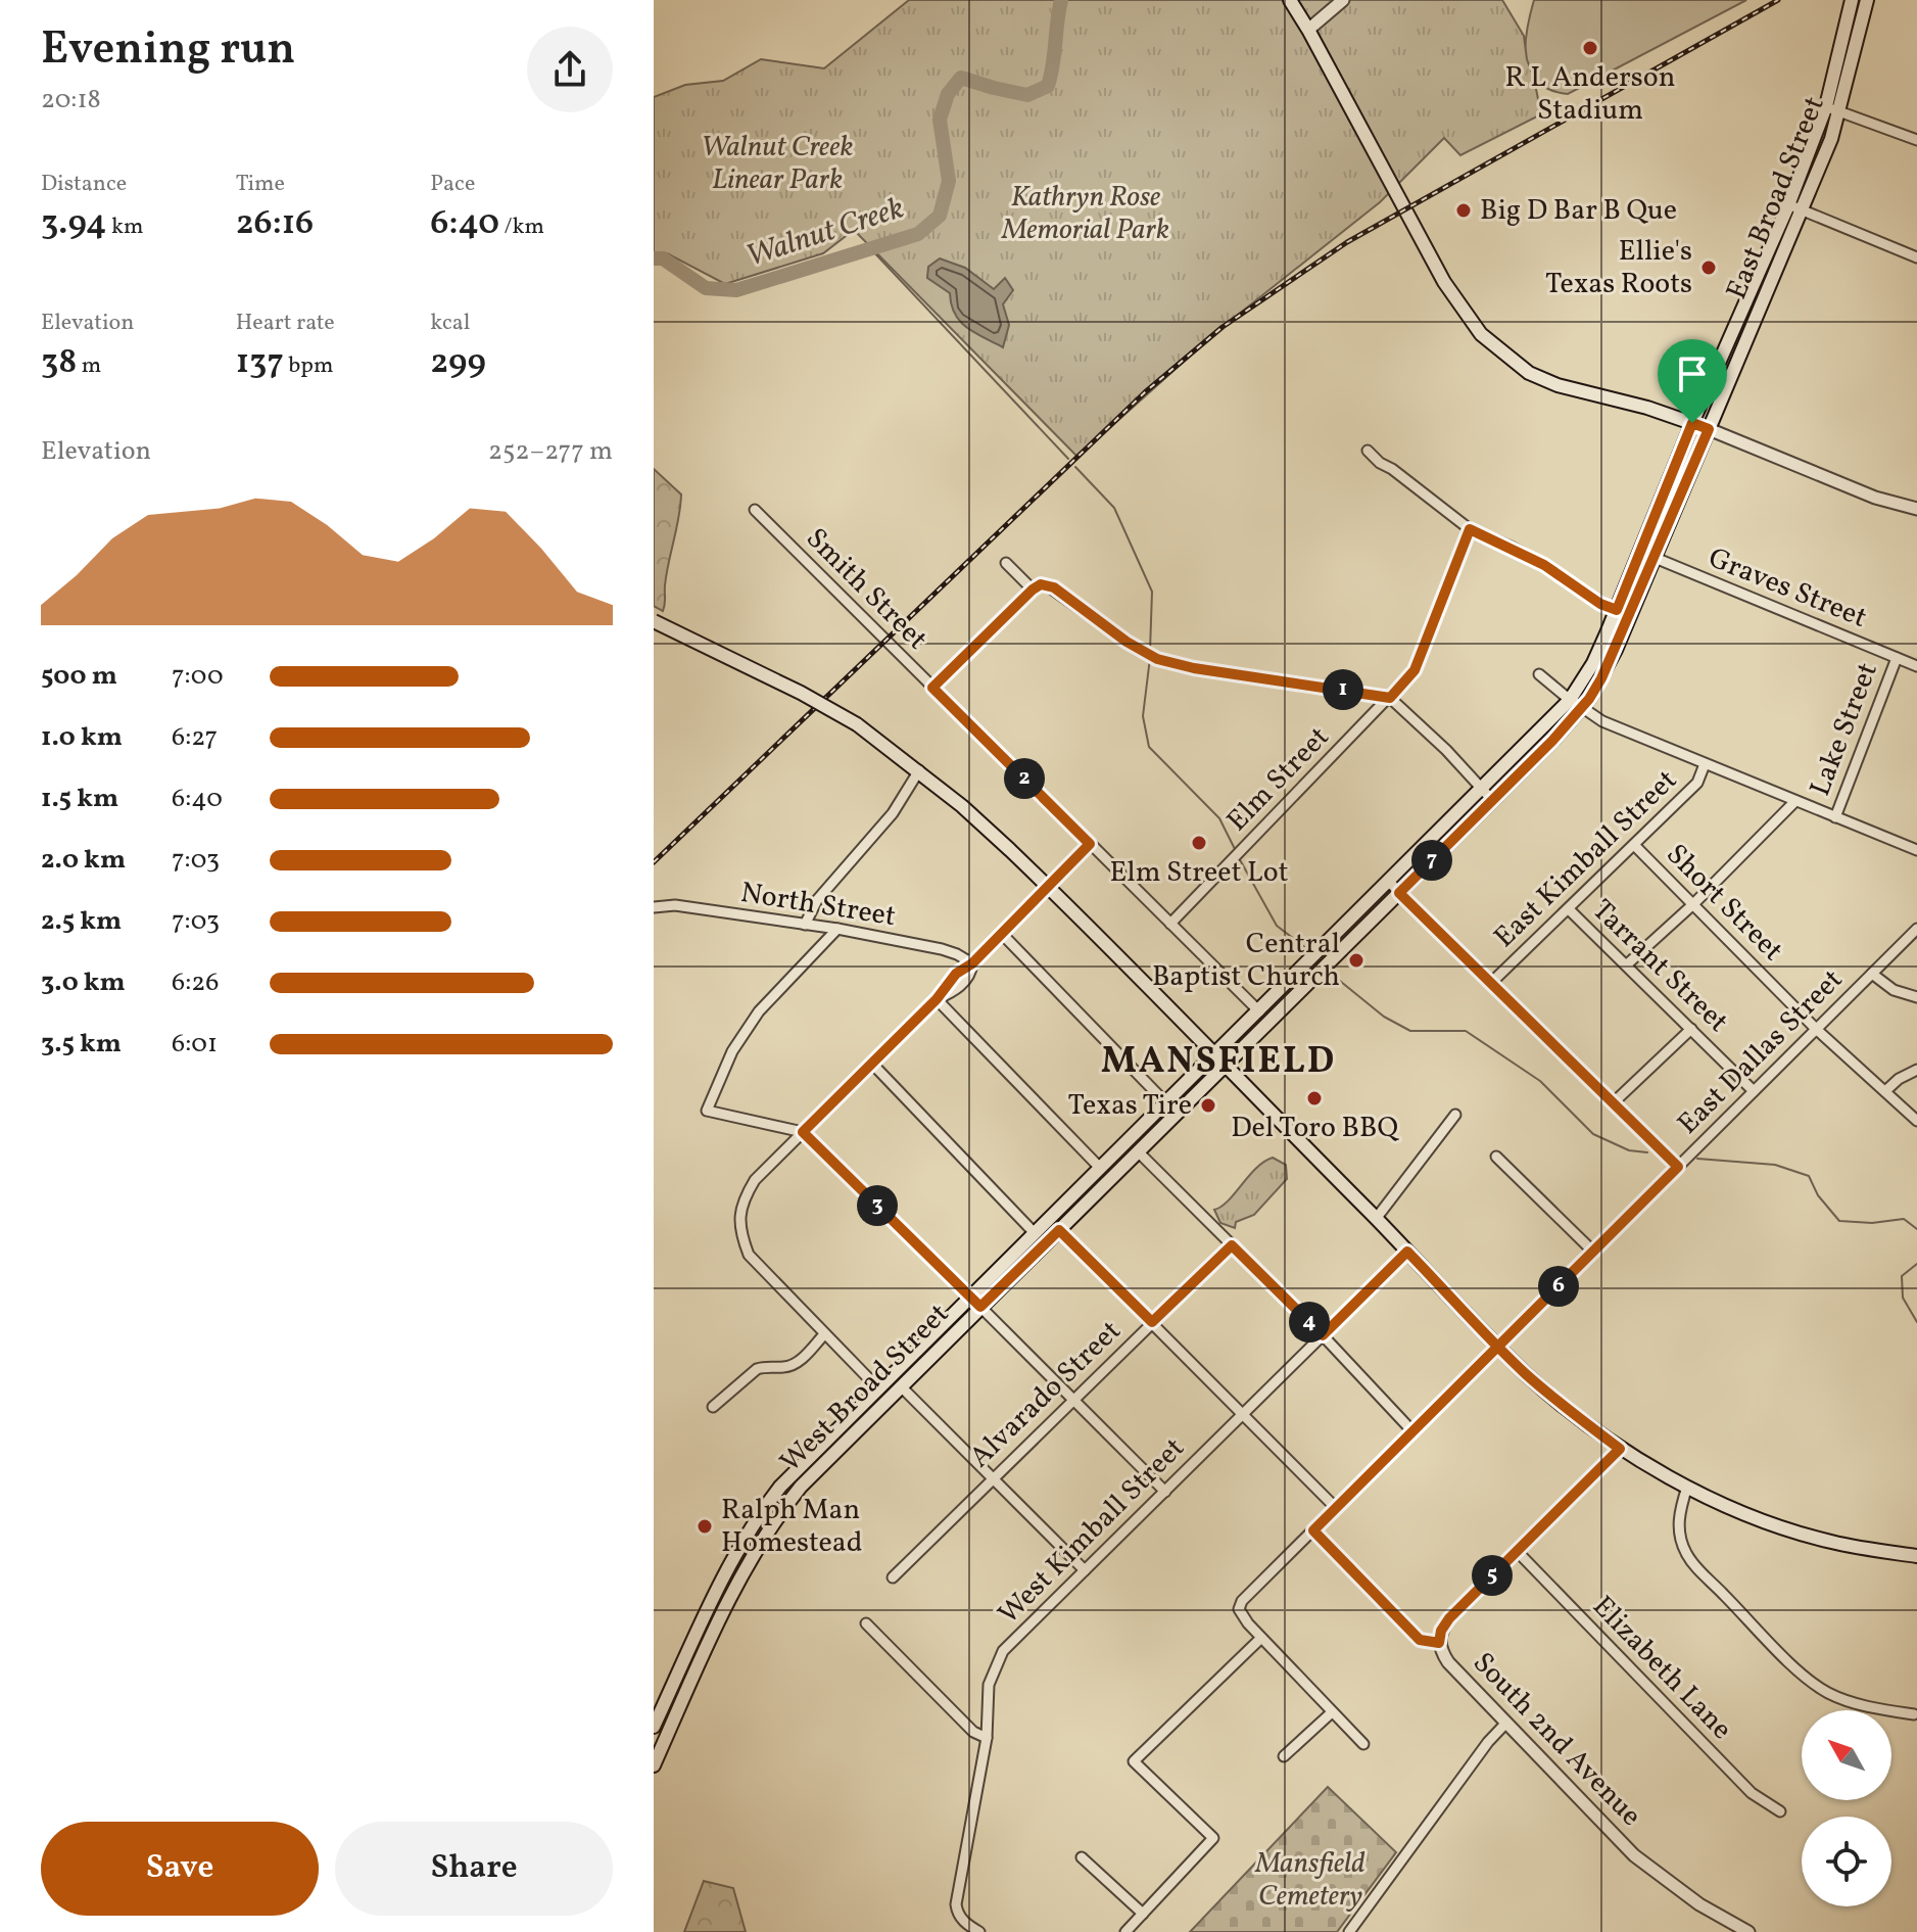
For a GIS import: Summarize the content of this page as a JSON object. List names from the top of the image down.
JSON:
{
  "streets": {
    "main road": ["East Broad Street", "West Broad Street"],
    "street": [
      "Graves Street",
      "Smith Street",
      "Lake Street",
      "Elm Street",
      "East Kimball Street",
      "Short Street",
      "North Street",
      "Tarrant Street",
      "East Dallas Street",
      "Alvarado Street",
      "West Kimball Street",
      "Elizabeth Lane",
      "South 2nd Avenue"
    ]
  },
  "crossings": [
    ["East Broad Street", "Graves Street"],
    ["East Broad Street", "Smith Street"],
    ["East Broad Street", "West Broad Street"],
    ["Graves Street", "Lake Street"],
    ["Smith Street", "Elm Street"],
    ["Lake Street", "Short Street"],
    ["Lake Street", "Tarrant Street"],
    ["East Kimball Street", "Short Street"],
    ["East Kimball Street", "Tarrant Street"],
    ["Short Street", "East Dallas Street"],
    ["Tarrant Street", "East Dallas Street"],
    ["East Dallas Street", "South 2nd Avenue"]
  ],
  "districts": ["MANSFIELD"],
  "water": ["Walnut Creek"],
  "parks": ["Walnut Creek Linear Park", "Kathryn Rose Memorial Park", "Mansfield Cemetery"],
  "places": [
    "R L Anderson Stadium",
    "Big D Bar B Que",
    "Ellie's Texas Roots",
    "Elm Street Lot",
    "Central Baptist Church",
    "Del Toro BBQ",
    "Texas Tire",
    "Ralph Man Homestead"
  ],
  "north": "top left",
  "page": {
    "heading": ["Evening run", "20:18"],
    "stats": [
      ["Distance", "3.94 km"],
      ["Time", "26:16"],
      ["Pace", "6:40 /km"],
      ["Elevation", "38 m"],
      ["Heart rate", "137 bpm"],
      ["kcal", "299"]
    ],
    "chart": ["Elevation", "252–277 m"],
    "list": [
      {
        "name": "500 m",
        "note": "7:00"
      },
      {
        "name": "1.0 km",
        "note": "6:27"
      },
      {
        "name": "1.5 km",
        "note": "6:40"
      },
      {
        "name": "2.0 km",
        "note": "7:03"
      },
      {
        "name": "2.5 km",
        "note": "7:03"
      },
      {
        "name": "3.0 km",
        "note": "6:26"
      },
      {
        "name": "3.5 km",
        "note": "6:01"
      }
    ],
    "pins": [
      "1",
      "2",
      "7",
      "3",
      "6",
      "4",
      "5"
    ],
    "buttons": ["Save", "Share"]
  }
}
